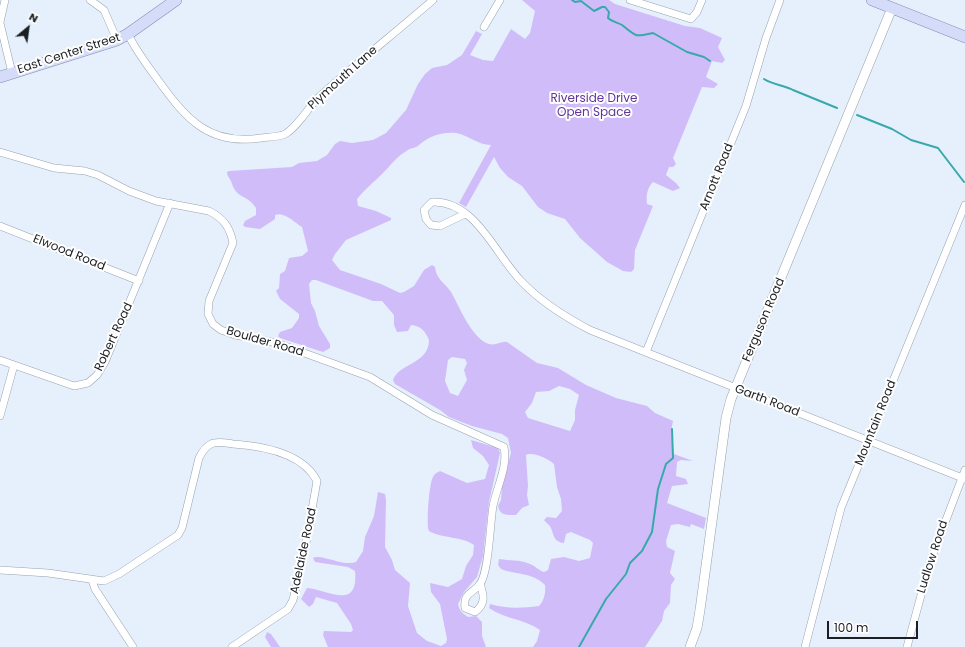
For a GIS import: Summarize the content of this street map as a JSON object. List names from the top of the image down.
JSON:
{
  "streets": {
    "main road": ["East Center Street"],
    "street": [
      "Plymouth Lane",
      "Arnott Road",
      "Elwood Road",
      "Ferguson Road",
      "Robert Road",
      "Boulder Road",
      "Garth Road",
      "Mountain Road",
      "Adelaide Road",
      "Ludlow Road"
    ]
  },
  "crossings": [
    ["East Center Street", "Plymouth Lane"],
    ["Arnott Road", "Garth Road"],
    ["Elwood Road", "Robert Road"],
    ["Ferguson Road", "Garth Road"],
    ["Robert Road", "Boulder Road"],
    ["Garth Road", "Mountain Road"],
    ["Garth Road", "Ludlow Road"]
  ],
  "parks": ["Riverside Drive Open Space"],
  "scale_bar": "100 m",
  "north": "top right"
}
